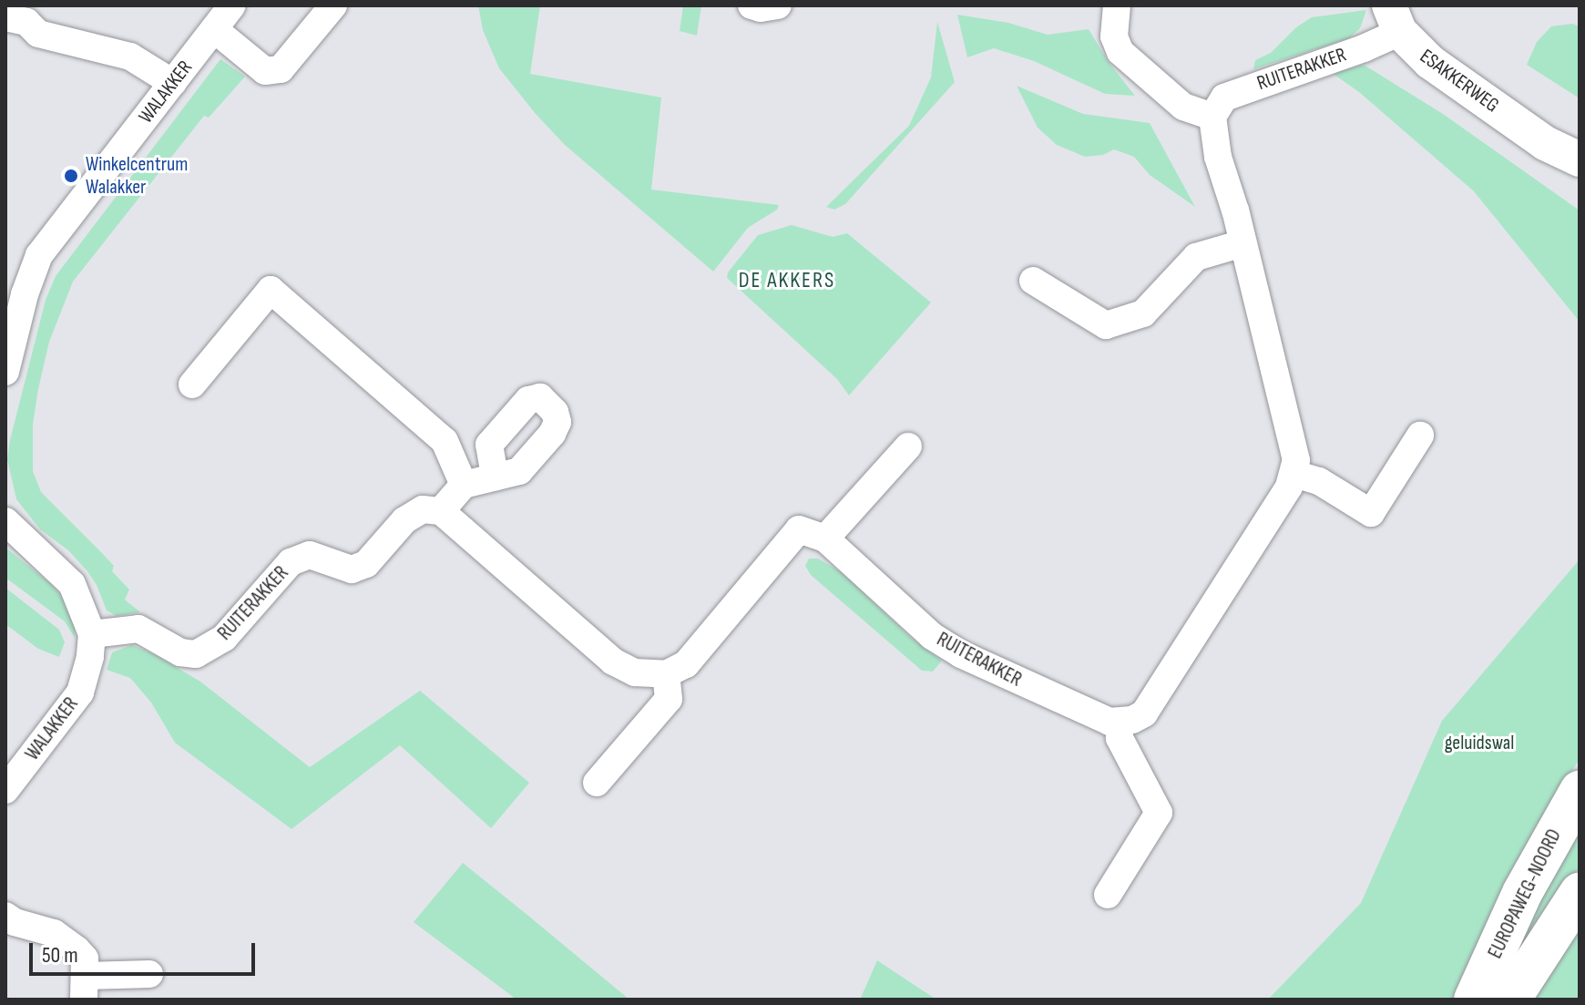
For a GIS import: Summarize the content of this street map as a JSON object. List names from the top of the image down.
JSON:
{
  "streets": {
    "main road": ["EUROPAWEG-NOORD"],
    "street": ["RUITERAKKER", "ESAKKERWEG", "WALAKKER"]
  },
  "crossings": [
    ["RUITERAKKER", "ESAKKERWEG"],
    ["RUITERAKKER", "WALAKKER"]
  ],
  "districts": ["DE AKKERS"],
  "parks": ["geluidswal"],
  "places": ["Winkelcentrum Walakker"],
  "scale_bar": "50 m"
}
